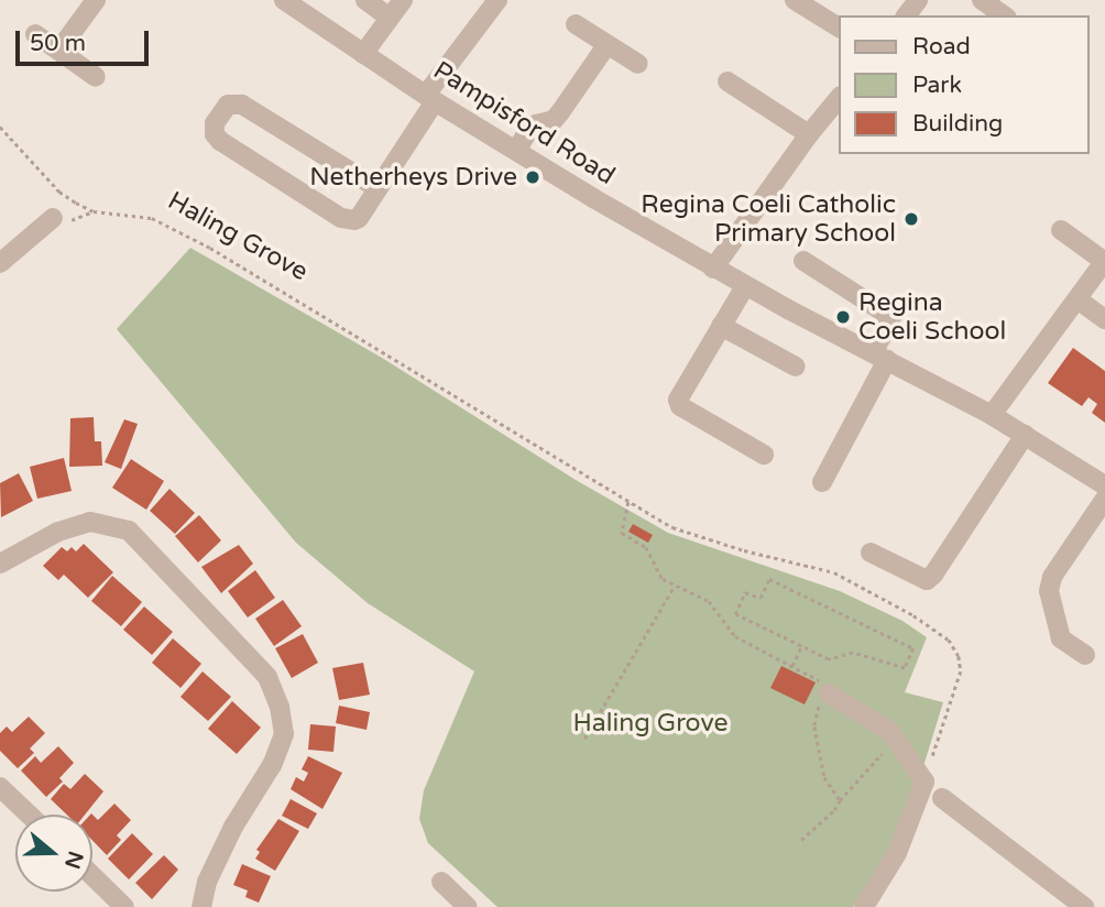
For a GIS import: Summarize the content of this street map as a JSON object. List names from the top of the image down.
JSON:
{
  "streets": {
    "street": ["Pampisford Road"],
    "path": ["Haling Grove"]
  },
  "parks": ["Haling Grove"],
  "places": ["Netherheys Drive", "Regina Coeli Catholic Primary School", "Regina Coeli School"],
  "legend": ["Road", "Park", "Building"],
  "scale_bar": "50 m",
  "north": "right"
}
